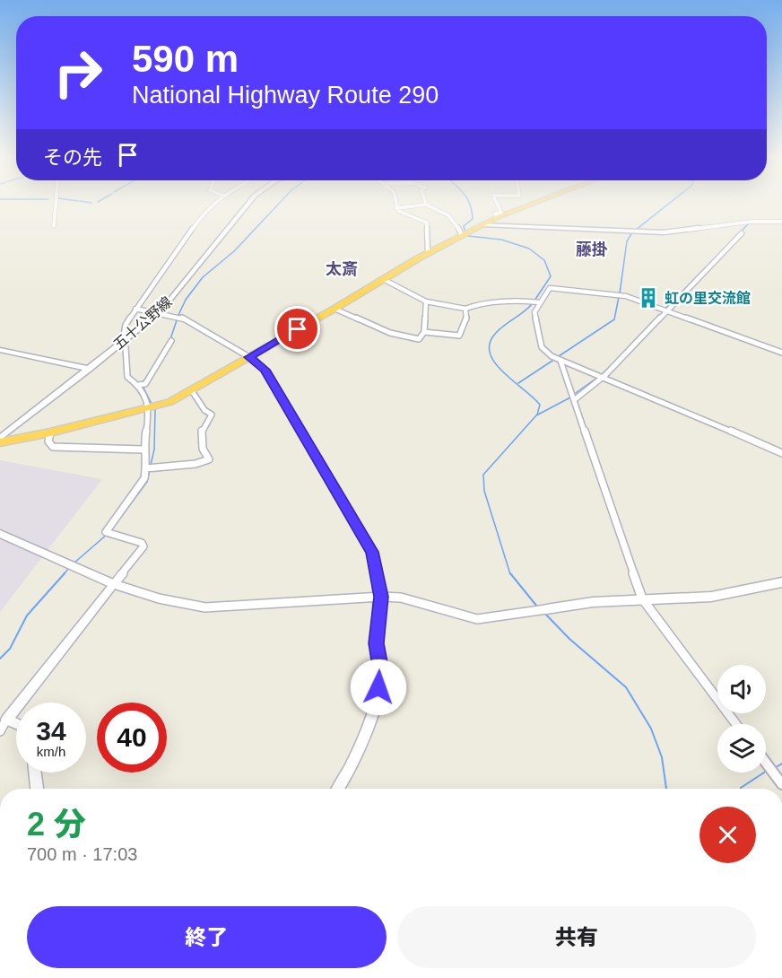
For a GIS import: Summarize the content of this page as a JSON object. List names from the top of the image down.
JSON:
{
  "streets": {
    "street": ["五十公野線"]
  },
  "districts": ["藤掛", "太斎"],
  "places": {
    "building": ["虹の里交流館"]
  },
  "page": {
    "turn": ["590 m", "National Highway Route 290"],
    "then": "その先",
    "speed": "34 km/h",
    "limit": "40",
    "heading": ["2 分", "700 m · 17:03"],
    "buttons": ["終了", "共有"]
  }
}
